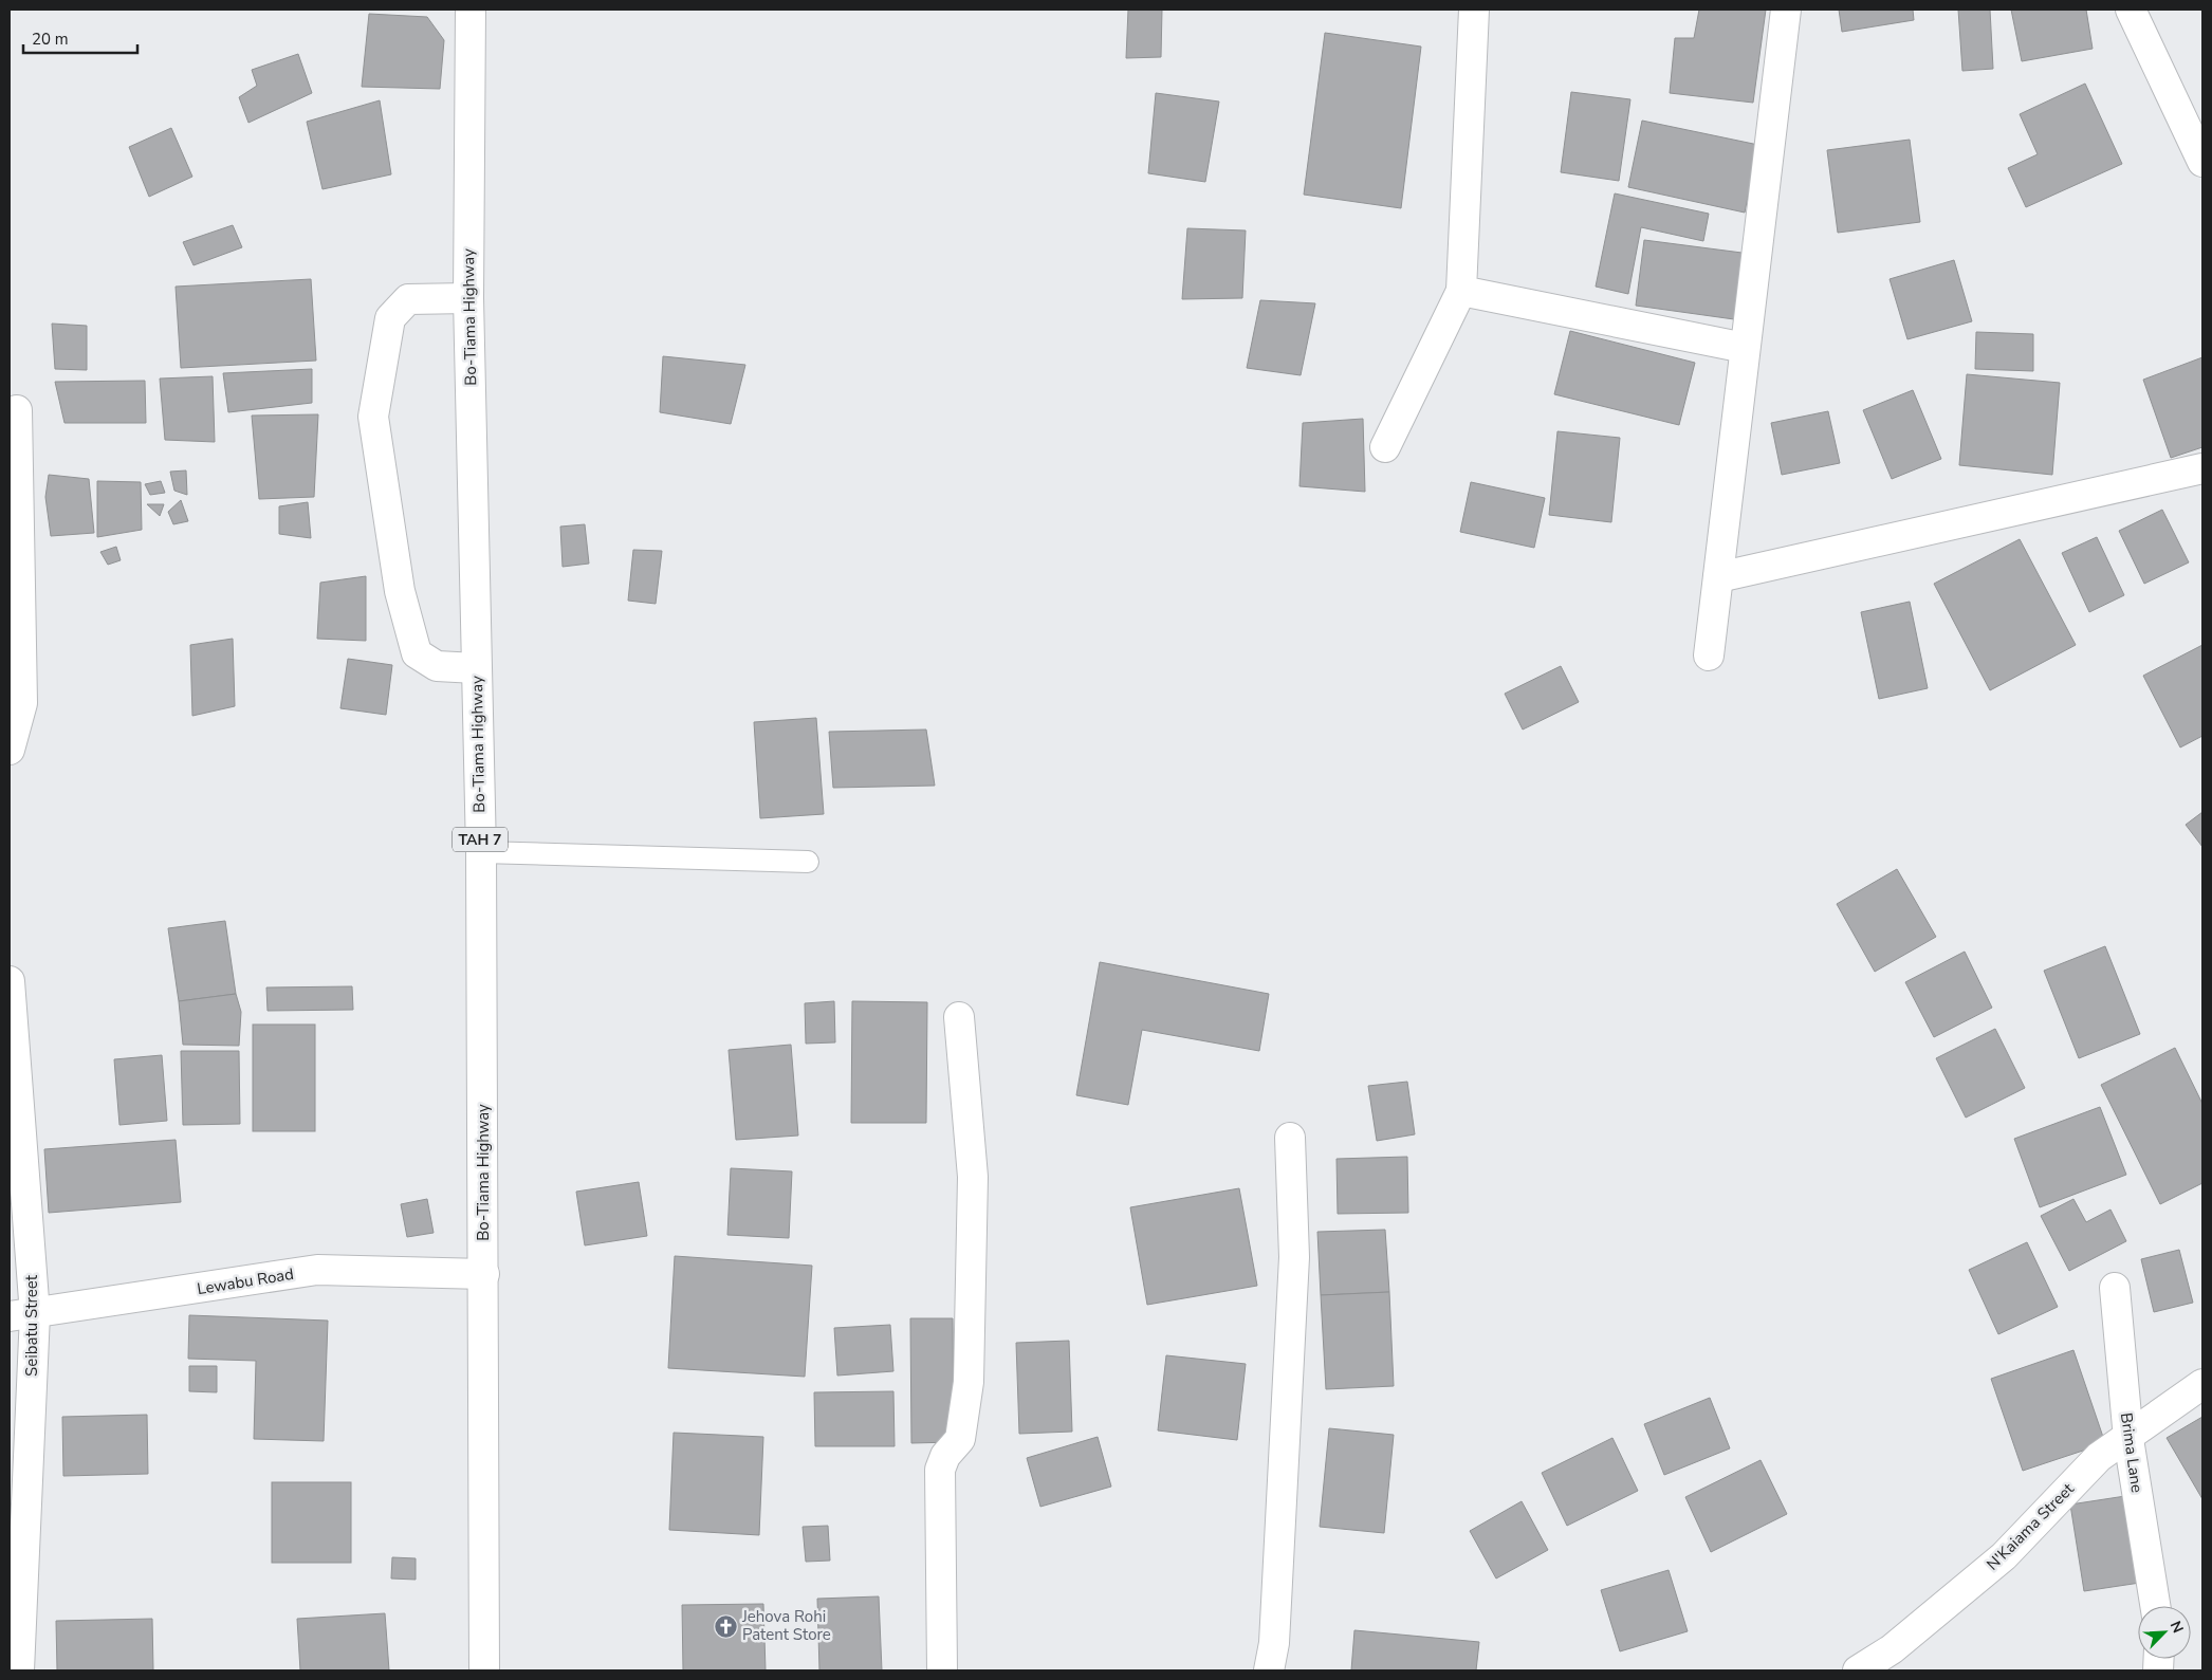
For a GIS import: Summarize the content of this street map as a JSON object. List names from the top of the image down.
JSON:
{
  "streets": {
    "main road": [
      "Bo-Tiama Highway",
      "TAH 7",
      "Lewabu Road",
      "Seibatu Street",
      "Brima Lane",
      "N'Kaiama Street"
    ]
  },
  "crossings": [
    ["Bo-Tiama Highway", "Lewabu Road"],
    ["Lewabu Road", "Seibatu Street"],
    ["Brima Lane", "N'Kaiama Street"]
  ],
  "places": {
    "church": ["Jehova Rohi Patent Store"]
  },
  "scale_bar": "20 m",
  "north": "top right"
}
